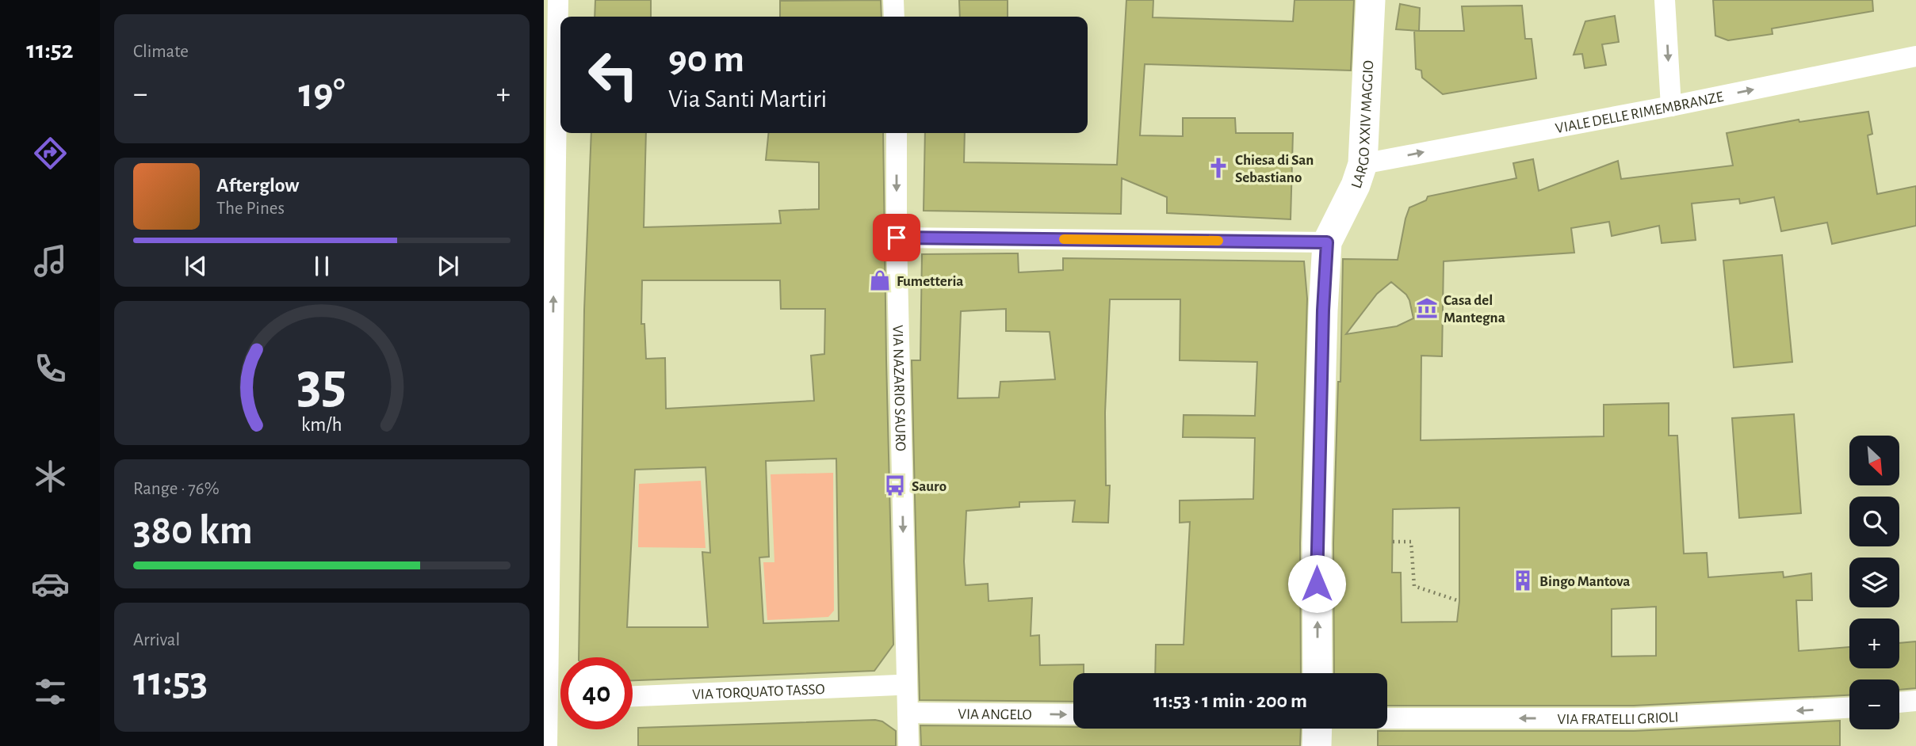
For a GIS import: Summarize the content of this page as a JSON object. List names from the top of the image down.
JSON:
{
  "streets": {
    "street": [
      "VIALE DELLE RIMEMBRANZE",
      "LARGO XXIV MAGGIO",
      "VIA NAZARIO SAURO",
      "VIA TORQUATO TASSO",
      "VIA ANGELO",
      "VIA FRATELLI GRIOLI"
    ]
  },
  "crossings": [
    ["VIALE DELLE RIMEMBRANZE", "LARGO XXIV MAGGIO"],
    ["VIA NAZARIO SAURO", "VIA ANGELO"]
  ],
  "one_way": [
    "VIALE DELLE RIMEMBRANZE",
    "VIA NAZARIO SAURO",
    "VIA ANGELO",
    "VIA FRATELLI GRIOLI"
  ],
  "places": {
    "church": ["Chiesa di San Sebastiano"],
    "shop": ["Fumetteria"],
    "museum": ["Casa del Mantegna"],
    "bus stop": ["Sauro"],
    "building": ["Bingo Mantova"]
  },
  "north": "bottom right",
  "page": {
    "tabs": "11:52",
    "tile": [
      "Climate",
      ["Range · 76%", "380 km"],
      ["Arrival", "11:53"]
    ],
    "turn": ["90 m", "Via Santi Martiri"],
    "heat": ["−", "19°", "+"],
    "song": ["Afterglow", "The Pines"],
    "map_buttons": ["+", "−"],
    "limit": "40",
    "trip": "11:53 · 1 min · 200 m",
    "gauge": ["35", "km/h"]
  }
}
